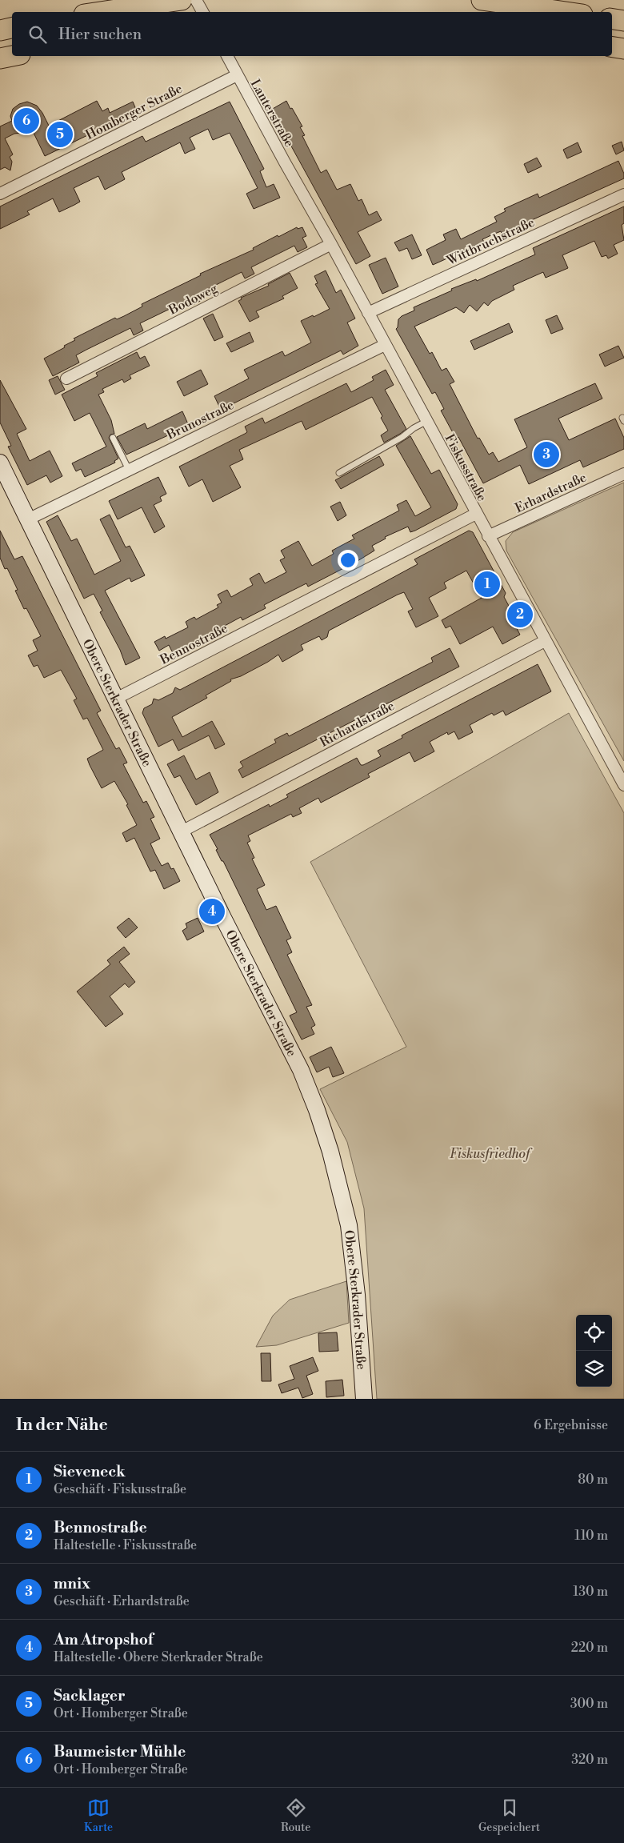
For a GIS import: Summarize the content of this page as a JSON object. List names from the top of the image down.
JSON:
{
  "streets": {
    "street": [
      "Homberger Straße",
      "Lanterstraße",
      "Wittbruchstraße",
      "Bodoweg",
      "Brunostraße",
      "Fiskusstraße",
      "Erhardstraße",
      "Bennostraße",
      "Obere Sterkrader Straße",
      "Richardstraße"
    ]
  },
  "crossings": [
    ["Homberger Straße", "Lanterstraße"],
    ["Lanterstraße", "Fiskusstraße"],
    ["Wittbruchstraße", "Fiskusstraße"],
    ["Bodoweg", "Fiskusstraße"],
    ["Brunostraße", "Fiskusstraße"],
    ["Brunostraße", "Obere Sterkrader Straße"],
    ["Fiskusstraße", "Erhardstraße"],
    ["Fiskusstraße", "Bennostraße"],
    ["Fiskusstraße", "Richardstraße"],
    ["Bennostraße", "Obere Sterkrader Straße"],
    ["Obere Sterkrader Straße", "Richardstraße"]
  ],
  "parks": ["Fiskusfriedhof"],
  "page": {
    "search": "Hier suchen",
    "pins": [
      "6",
      "5",
      "3",
      "1",
      "2",
      "4"
    ],
    "heading": ["In der Nähe", "6 Ergebnisse"],
    "list": [
      {
        "mark": "1",
        "name": "Sieveneck",
        "note": "Geschäft · Fiskusstraße",
        "value": "80 m"
      },
      {
        "mark": "2",
        "name": "Bennostraße",
        "note": "Haltestelle · Fiskusstraße",
        "value": "110 m"
      },
      {
        "mark": "3",
        "name": "mnix",
        "note": "Geschäft · Erhardstraße",
        "value": "130 m"
      },
      {
        "mark": "4",
        "name": "Am Atropshof",
        "note": "Haltestelle · Obere Sterkrader Straße",
        "value": "220 m"
      },
      {
        "mark": "5",
        "name": "Sacklager",
        "note": "Ort · Homberger Straße",
        "value": "300 m"
      },
      {
        "mark": "6",
        "name": "Baumeister Mühle",
        "note": "Ort · Homberger Straße",
        "value": "320 m"
      }
    ],
    "nav": ["Karte", "Route", "Gespeichert"]
  }
}
